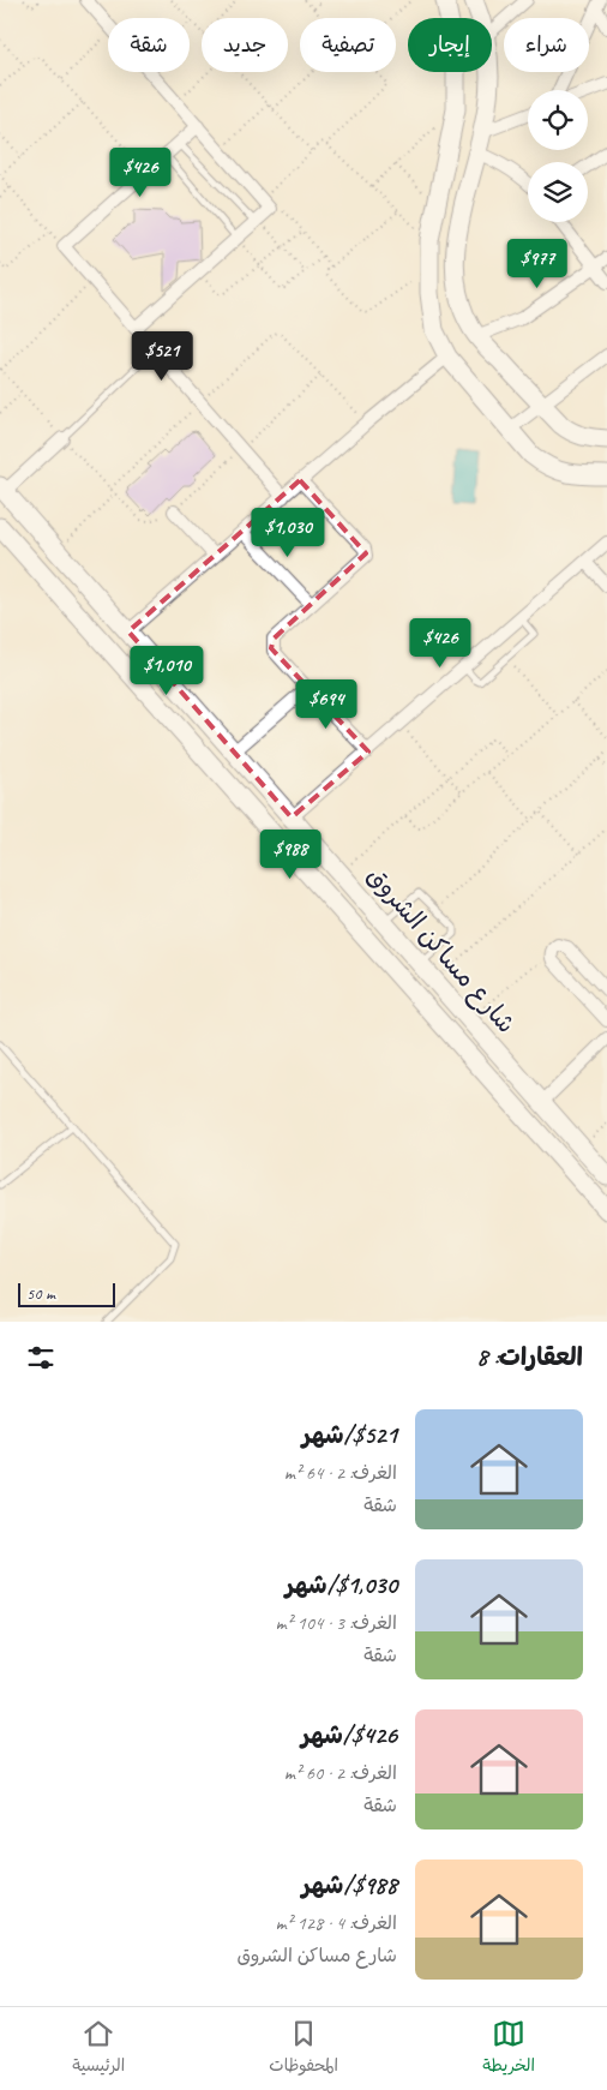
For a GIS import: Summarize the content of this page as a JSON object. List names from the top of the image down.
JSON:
{
  "streets": {
    "street": ["شارع مساكن الشروق"]
  },
  "scale_bar": "50 m",
  "page": {
    "chip": [
      "شراء",
      "إيجار",
      "تصفية",
      "جديد",
      "شقة"
    ],
    "price": [
      "$426",
      "$977",
      "$521",
      "$1,030",
      "$426",
      "$1,010",
      "$694",
      "$988"
    ],
    "scale": "50 m",
    "heading": "العقارات: 8",
    "list": [
      {
        "name": "$521/شهر",
        "note": "الغرف: 2 · 64 m² · شقة"
      },
      {
        "name": "$1,030/شهر",
        "note": "الغرف: 3 · 104 m² · شقة"
      },
      {
        "name": "$426/شهر",
        "note": "الغرف: 2 · 60 m² · شقة"
      },
      {
        "name": "$988/شهر",
        "note": "الغرف: 4 · 128 m² · شارع مساكن الشروق"
      }
    ],
    "tabs": ["الخريطة", "المحفوظات", "الرئيسية"]
  }
}
